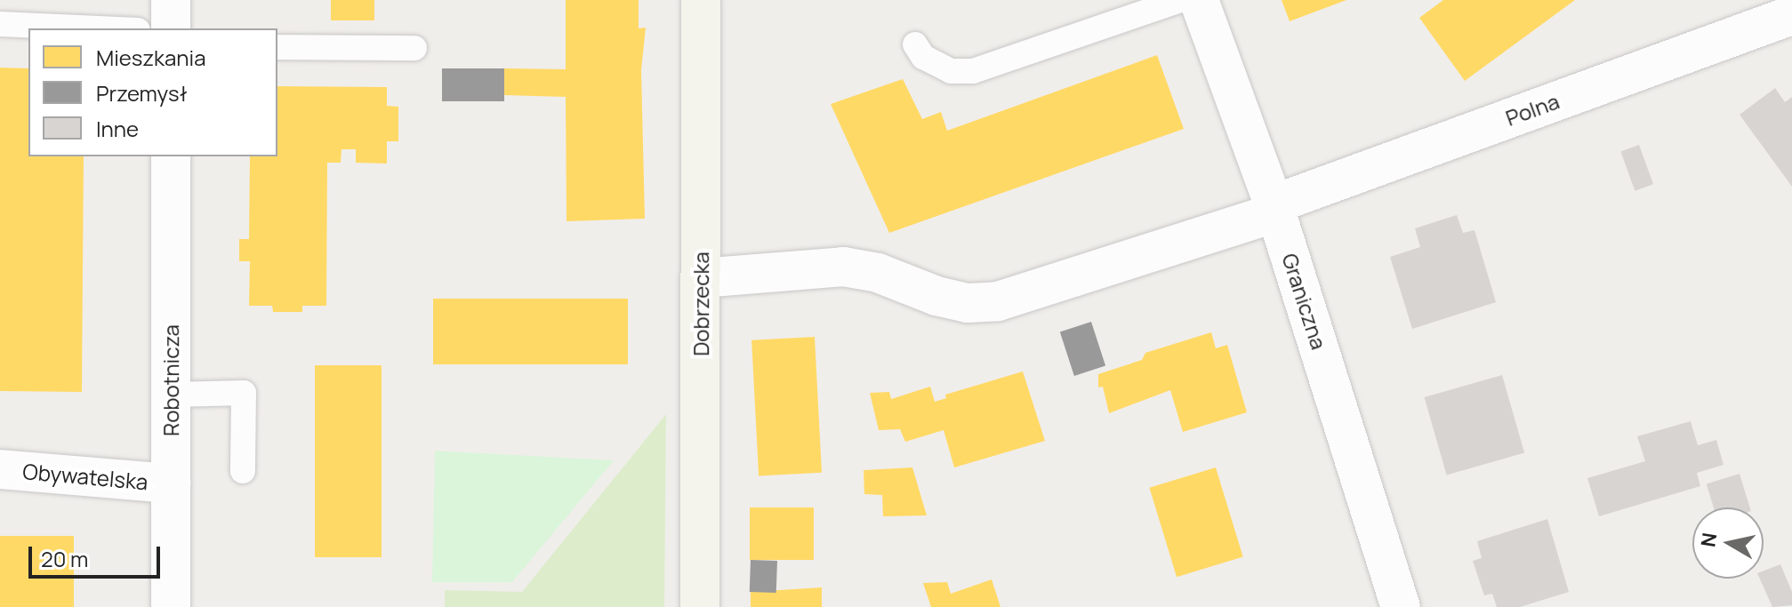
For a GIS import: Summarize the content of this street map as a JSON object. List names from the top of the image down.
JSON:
{
  "streets": {
    "street": [
      "Polna",
      "Graniczna",
      "Dobrzecka",
      "Robotnicza",
      "Obywatelska"
    ]
  },
  "crossings": [
    ["Polna", "Graniczna"],
    ["Polna", "Dobrzecka"],
    ["Robotnicza", "Obywatelska"]
  ],
  "legend": ["Mieszkania", "Przemysł", "Inne"],
  "scale_bar": "20 m",
  "north": "left"
}
